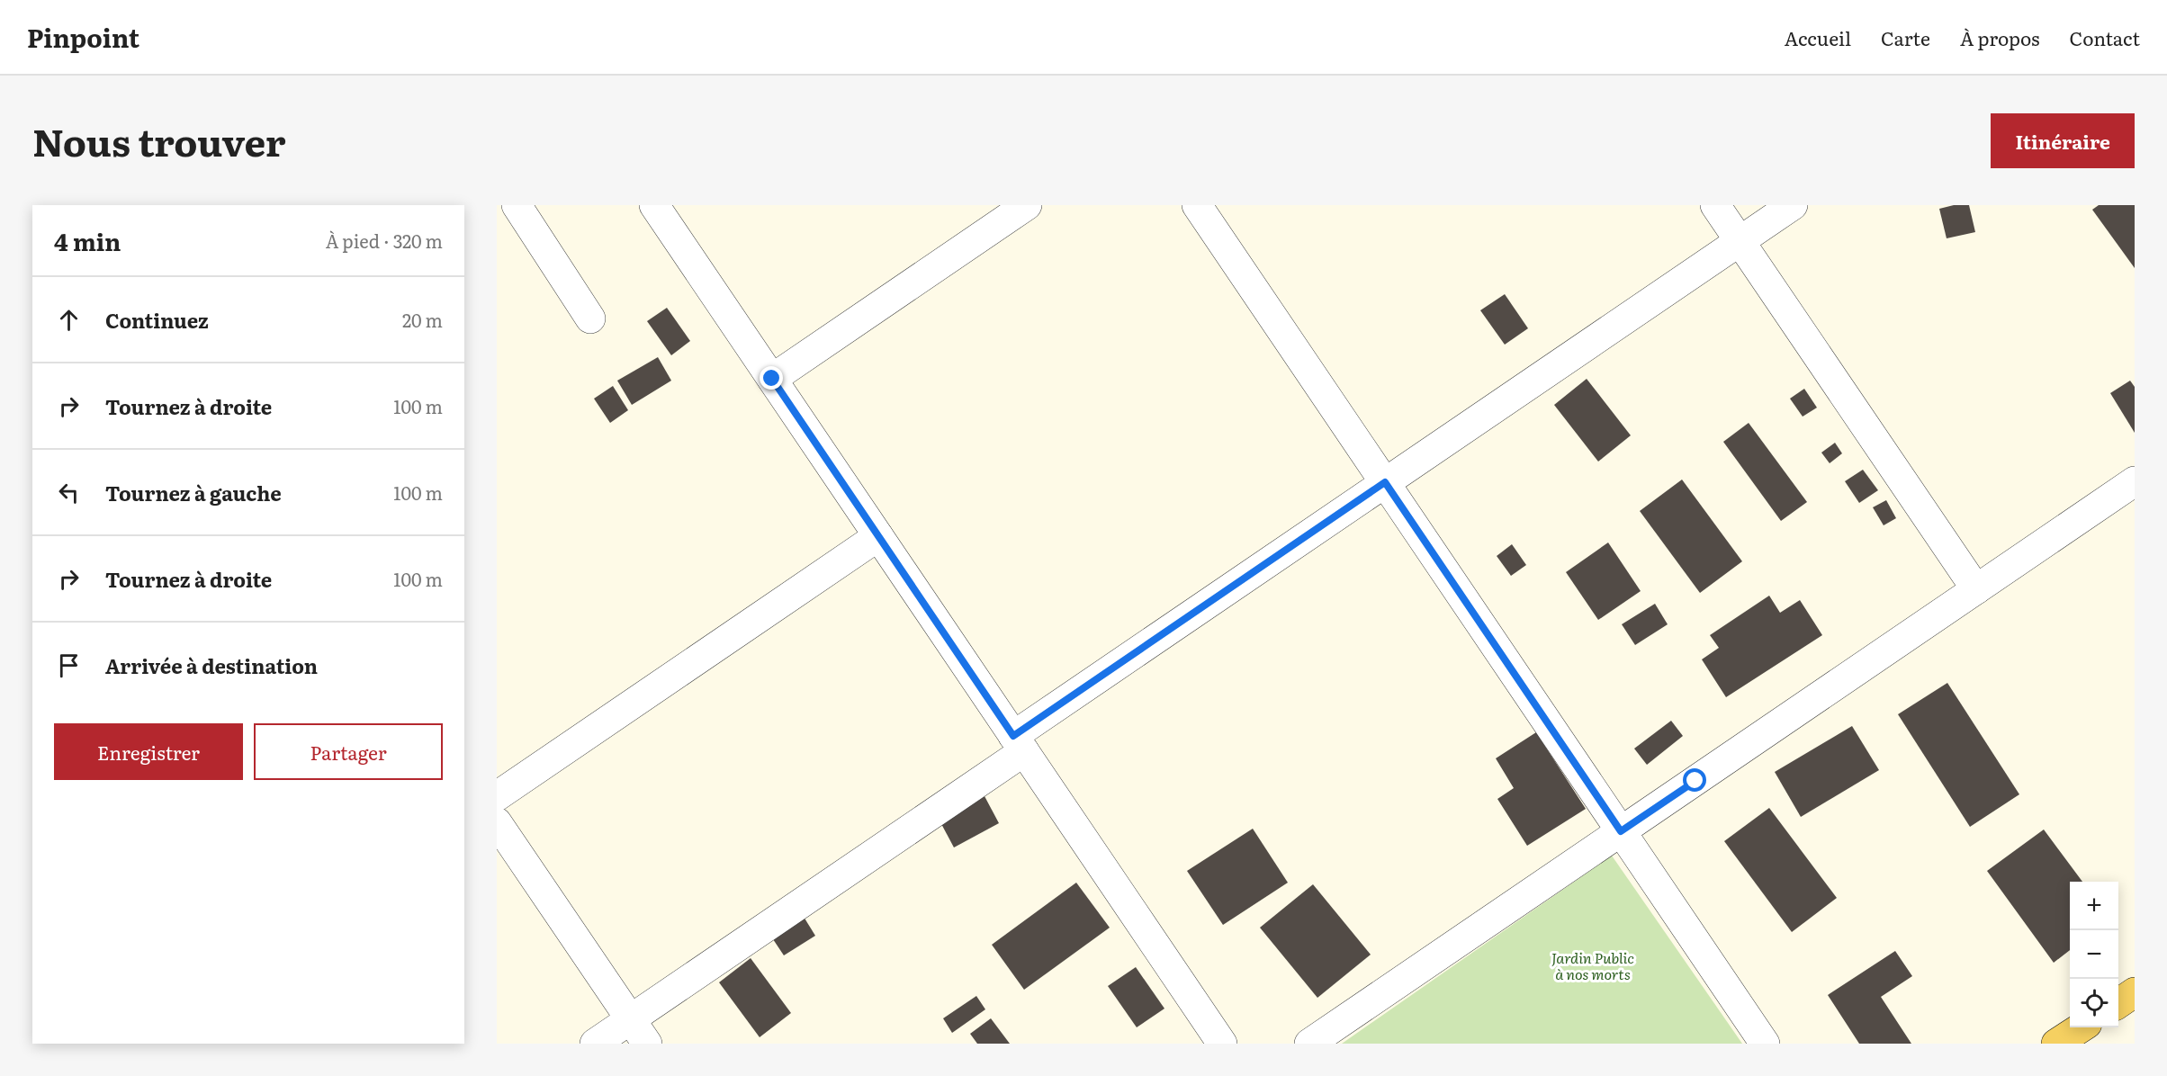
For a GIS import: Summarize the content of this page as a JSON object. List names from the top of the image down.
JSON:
{
  "parks": ["Jardin Public à nos morts"],
  "page": {
    "header": "Pinpoint",
    "nav": [
      "Accueil",
      "Carte",
      "À propos",
      "Contact"
    ],
    "title": "Nous trouver",
    "buttons": [
      "Itinéraire",
      ["Enregistrer", "Partager"]
    ],
    "heading": ["4 min", "À pied · 320 m"],
    "list": [
      ["Continuez", "20 m"],
      ["Tournez à droite", "100 m"],
      ["Tournez à gauche", "100 m"],
      ["Tournez à droite", "100 m"],
      "Arrivée à destination"
    ],
    "map_buttons": ["+", "−"]
  }
}
